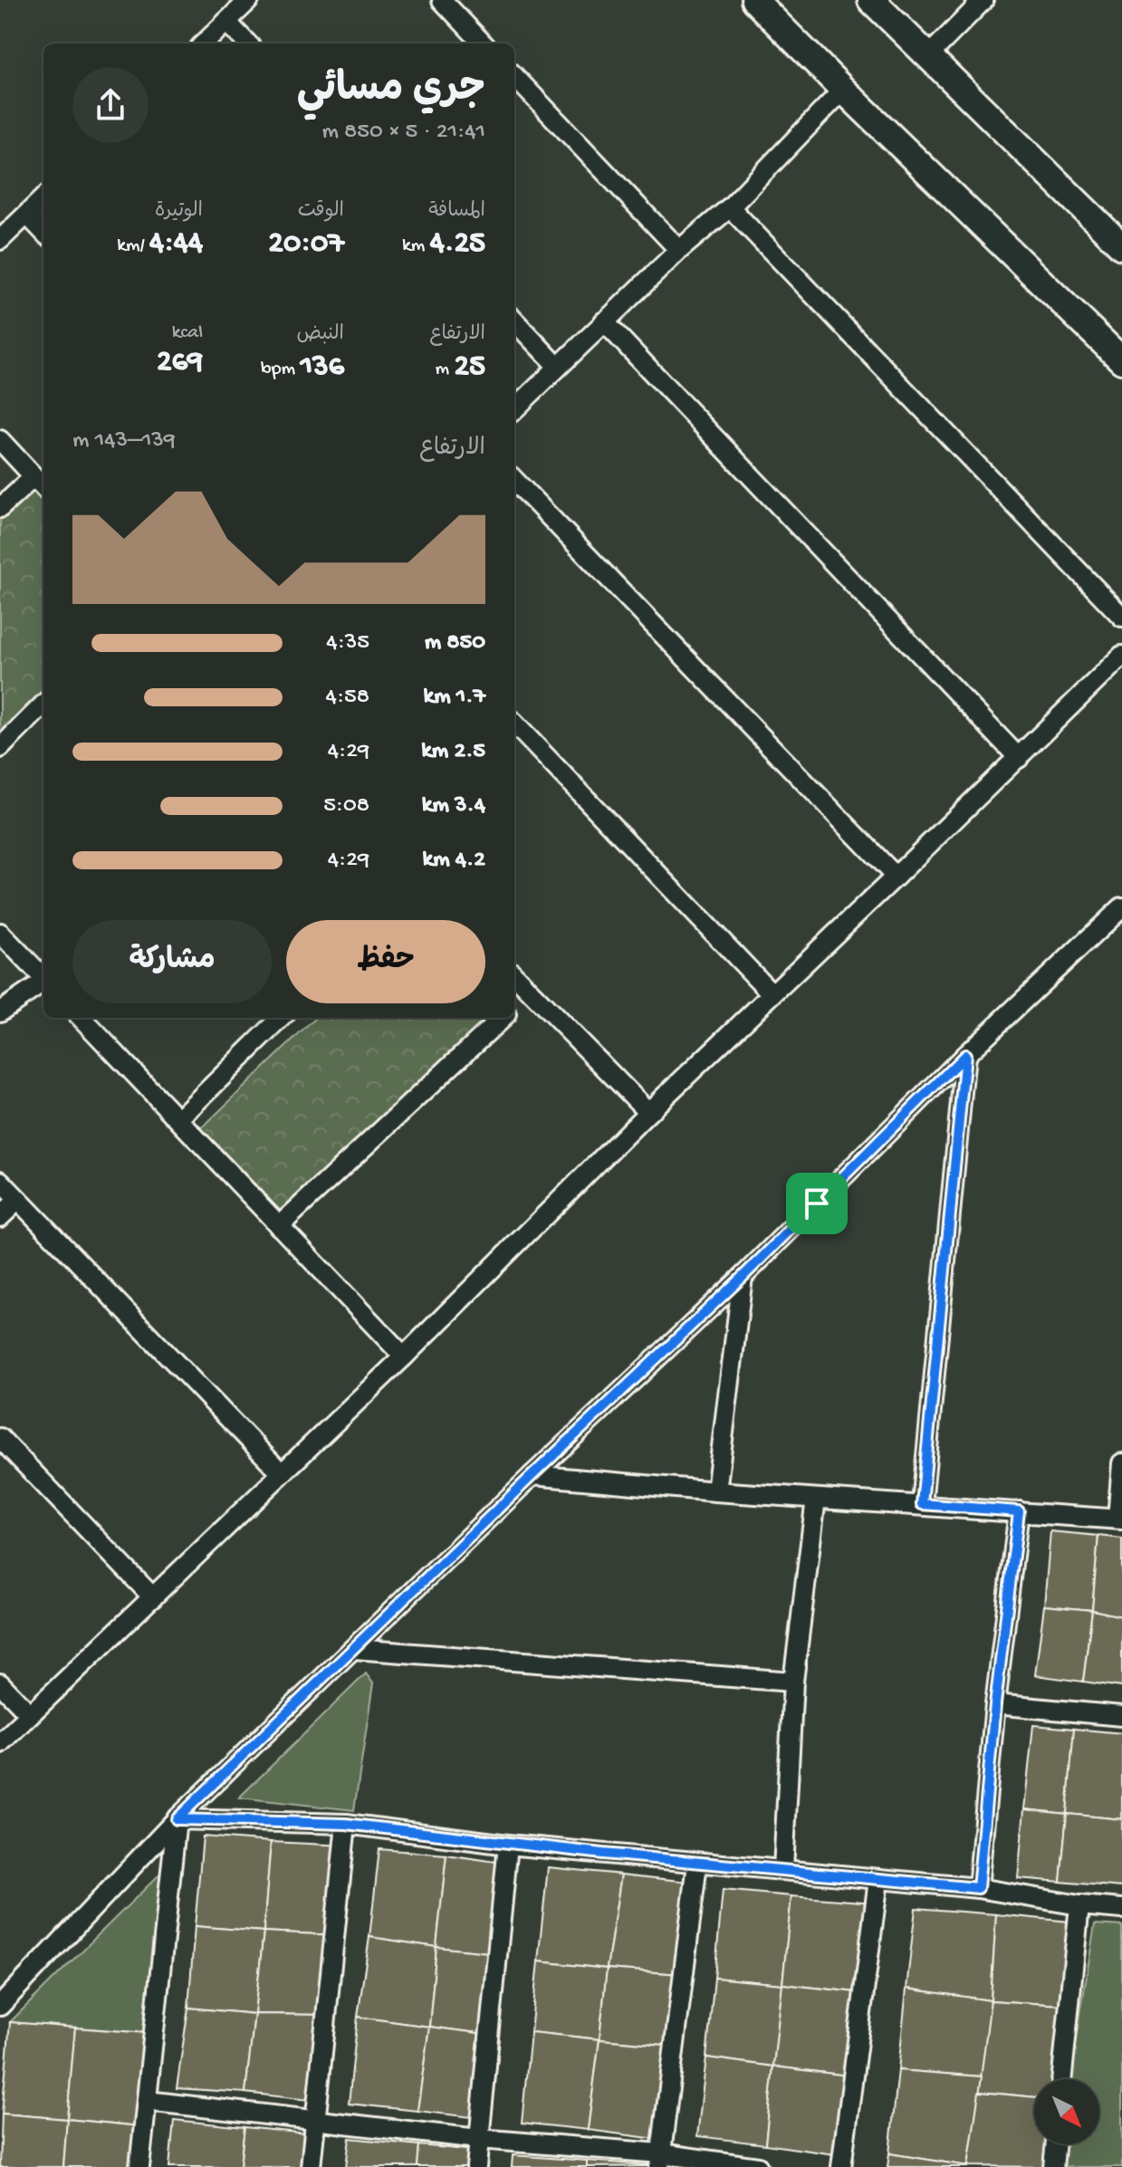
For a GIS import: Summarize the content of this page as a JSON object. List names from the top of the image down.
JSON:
{
  "north": "bottom right",
  "page": {
    "heading": ["جري مسائي", "21:41 · 5 × 850 m"],
    "stats": [
      ["المسافة", "4.25 km"],
      ["الوقت", "20:07"],
      ["الوتيرة", "4:44 /km"],
      ["الارتفاع", "25 m"],
      ["النبض", "136 bpm"],
      ["kcal", "269"]
    ],
    "chart": ["الارتفاع", "139–143 m"],
    "list": [
      {
        "name": "850 m",
        "note": "4:35"
      },
      {
        "name": "1.7 km",
        "note": "4:58"
      },
      {
        "name": "2.5 km",
        "note": "4:29"
      },
      {
        "name": "3.4 km",
        "note": "5:08"
      },
      {
        "name": "4.2 km",
        "note": "4:29"
      }
    ],
    "buttons": ["حفظ", "مشاركة"]
  }
}
